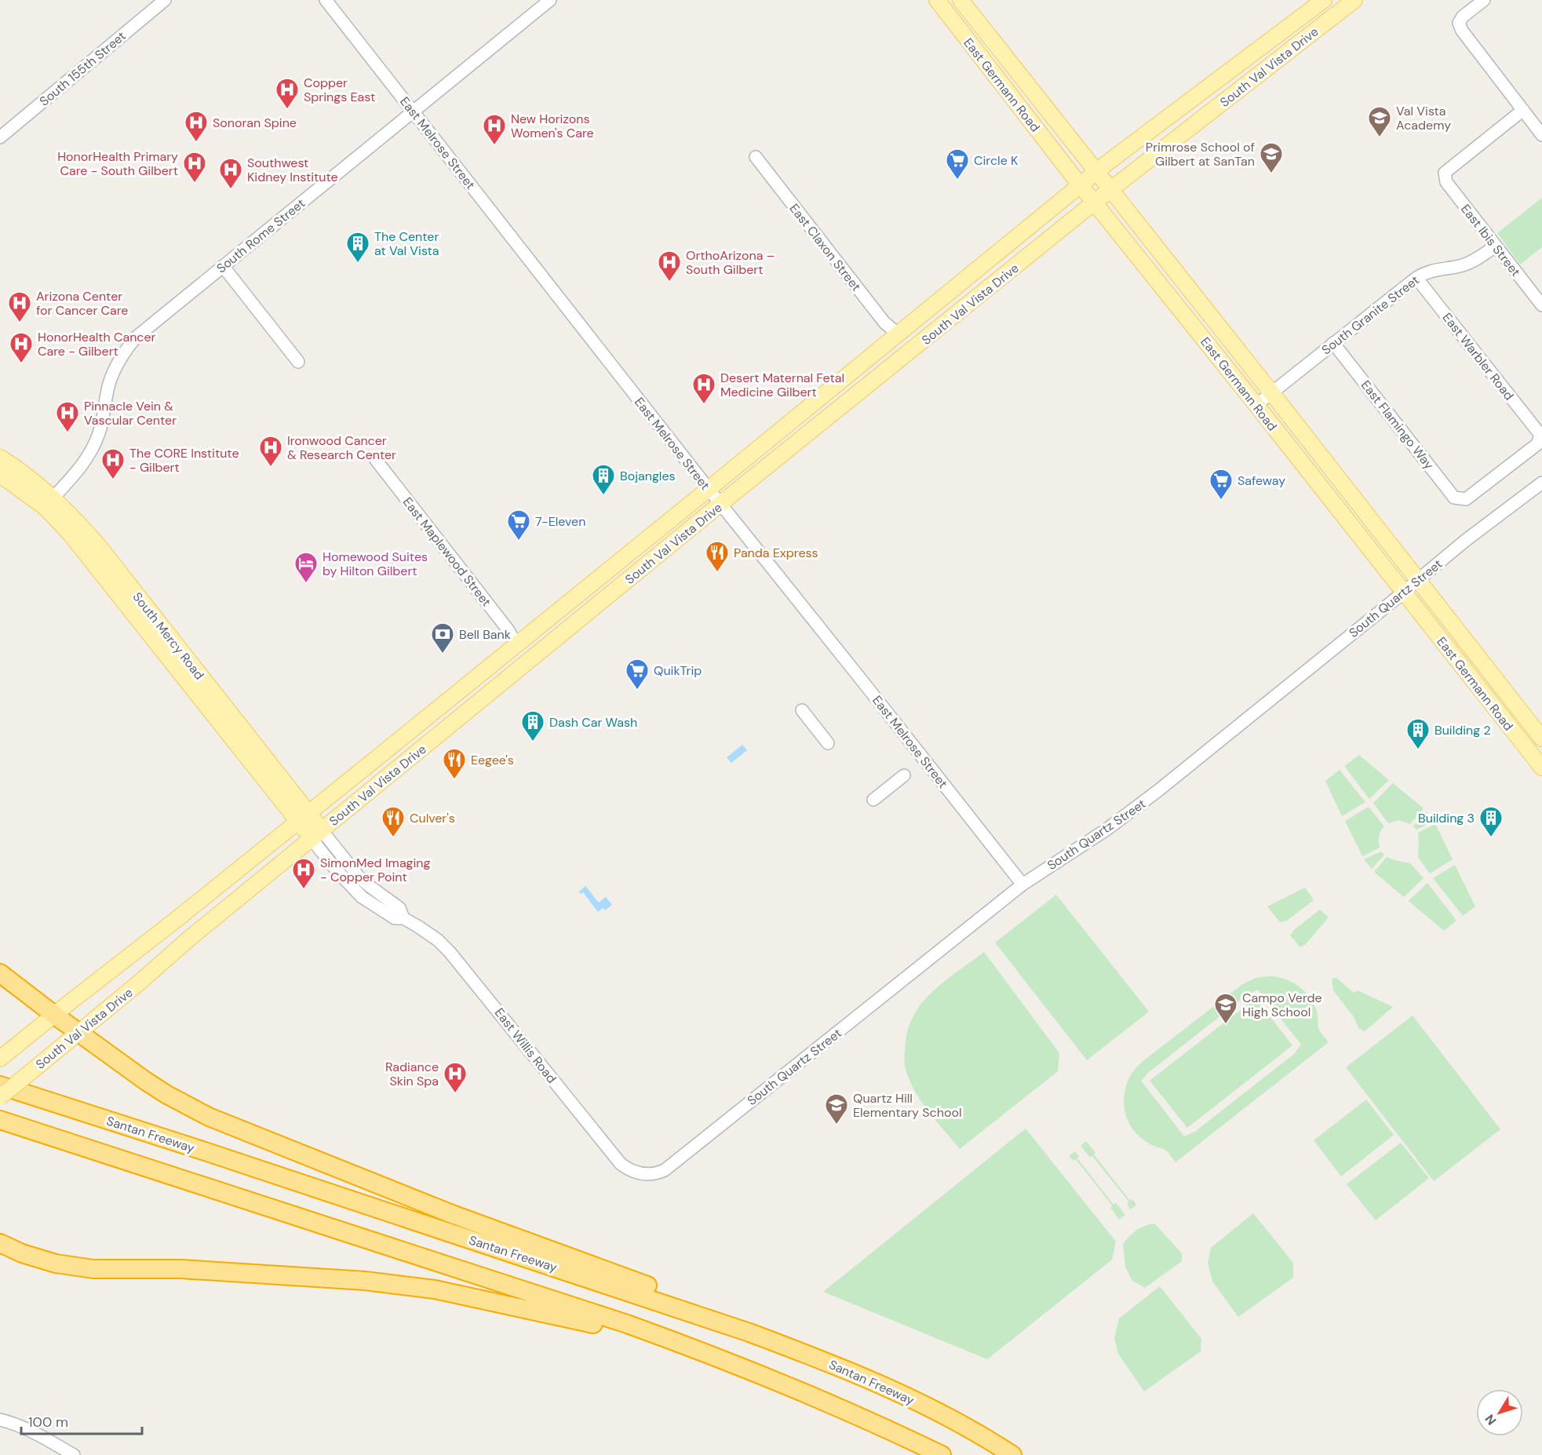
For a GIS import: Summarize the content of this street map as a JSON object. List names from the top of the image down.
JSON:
{
  "streets": {
    "highway": ["Santan Freeway"],
    "main road": ["South Val Vista Drive", "East Germann Road", "South Mercy Road"],
    "street": [
      "South 155th Street",
      "East Melrose Street",
      "South Rome Street",
      "East Ibis Street",
      "East Claxon Street",
      "South Granite Street",
      "East Warbler Road",
      "East Flamingo Way",
      "East Maplewood Street",
      "South Quartz Street",
      "East Willis Road"
    ]
  },
  "crossings": [
    ["South Val Vista Drive", "East Germann Road"],
    ["South Val Vista Drive", "East Melrose Street"],
    ["South Val Vista Drive", "East Claxon Street"],
    ["South Val Vista Drive", "East Maplewood Street"],
    ["South Val Vista Drive", "South Mercy Road"],
    ["South Val Vista Drive", "East Willis Road"],
    ["East Germann Road", "South Granite Street"],
    ["East Germann Road", "South Quartz Street"],
    ["East Melrose Street", "South Rome Street"],
    ["East Melrose Street", "South Quartz Street"],
    ["South Rome Street", "South Mercy Road"],
    ["East Ibis Street", "South Granite Street"],
    ["South Granite Street", "East Warbler Road"],
    ["South Granite Street", "East Flamingo Way"],
    ["East Warbler Road", "East Flamingo Way"],
    ["South Quartz Street", "East Willis Road"],
    ["South Mercy Road", "East Willis Road"]
  ],
  "places": {
    "hospital": [
      "Copper Springs East",
      "Sonoran Spine",
      "New Horizons Women's Care",
      "HonorHealth Primary Care - South Gilbert",
      "Southwest Kidney Institute",
      "OrthoArizona – South Gilbert",
      "Arizona Center for Cancer Care",
      "HonorHealth Cancer Care - Gilbert",
      "Desert Maternal Fetal Medicine Gilbert",
      "Pinnacle Vein & Vascular Center",
      "Ironwood Cancer & Research Center",
      "The CORE Institute - Gilbert",
      "SimonMed Imaging - Copper Point",
      "Radiance Skin Spa"
    ],
    "school or university": [
      "Val Vista Academy",
      "Primrose School of Gilbert at SanTan",
      "Campo Verde High School",
      "Quartz Hill Elementary School"
    ],
    "supermarket": [
      "Circle K",
      "Safeway",
      "7-Eleven",
      "QuikTrip"
    ],
    "building": [
      "The Center at Val Vista",
      "Bojangles",
      "Dash Car Wash",
      "Building 2",
      "Building 3"
    ],
    "restaurant": ["Panda Express", "Eegee's", "Culver's"],
    "hotel": ["Homewood Suites by Hilton Gilbert"],
    "bank": ["Bell Bank"]
  },
  "scale_bar": "100 m",
  "north": "bottom left"
}
